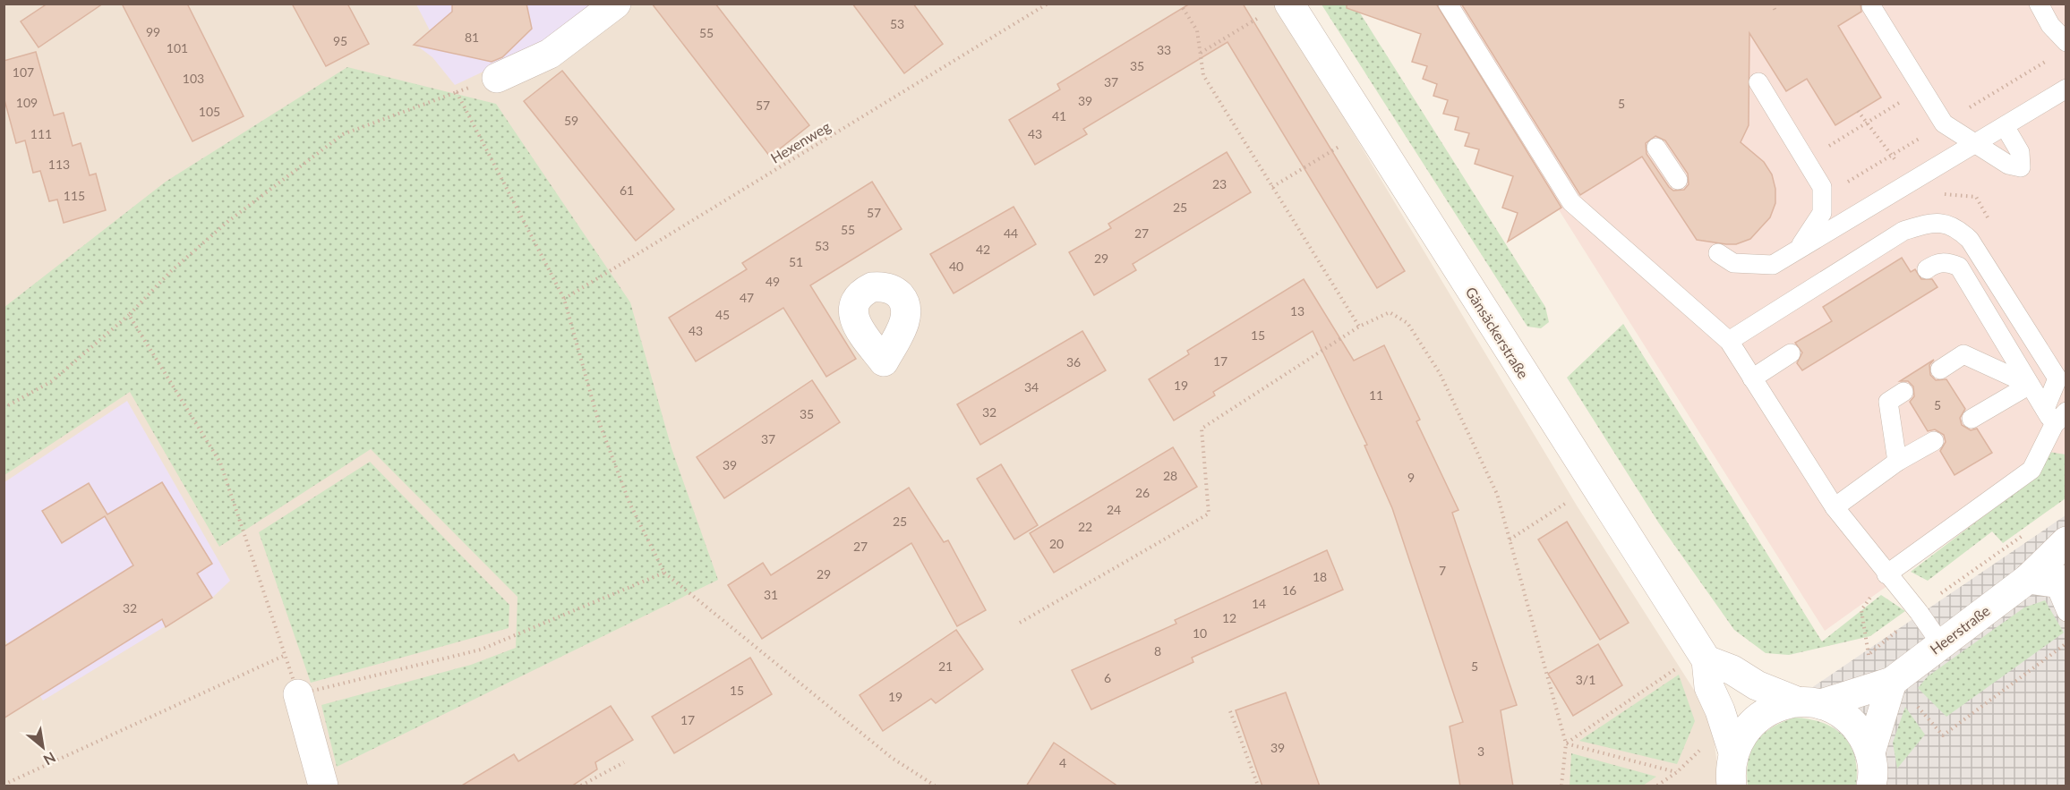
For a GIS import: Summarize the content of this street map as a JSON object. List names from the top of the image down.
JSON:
{
  "streets": {
    "street": ["Gänsäckerstraße", "Heerstraße"],
    "path": ["Hexenweg"]
  },
  "crossings": [
    ["Gänsäckerstraße", "Heerstraße"]
  ],
  "house_numbers": [
    "53",
    "99",
    "55",
    "81",
    "95",
    "101",
    "33",
    "35",
    "107",
    "103",
    "37",
    "39",
    "109",
    "5",
    "57",
    "105",
    "41",
    "59",
    "111",
    "43",
    "113",
    "23",
    "61",
    "115",
    "25",
    "57",
    "55",
    "44",
    "27",
    "53",
    "42",
    "29",
    "51",
    "40",
    "49",
    "47",
    "13",
    "45",
    "43",
    "15",
    "17",
    "36",
    "19",
    "34",
    "11",
    "5",
    "32",
    "35",
    "37",
    "39",
    "28",
    "9",
    "26",
    "24",
    "25",
    "22",
    "20",
    "27",
    "7",
    "29",
    "18",
    "16",
    "31",
    "14",
    "32",
    "12",
    "10",
    "8",
    "21",
    "5",
    "6",
    "3/1",
    "15",
    "19",
    "17",
    "39",
    "3",
    "4"
  ],
  "north": "bottom right"
}
